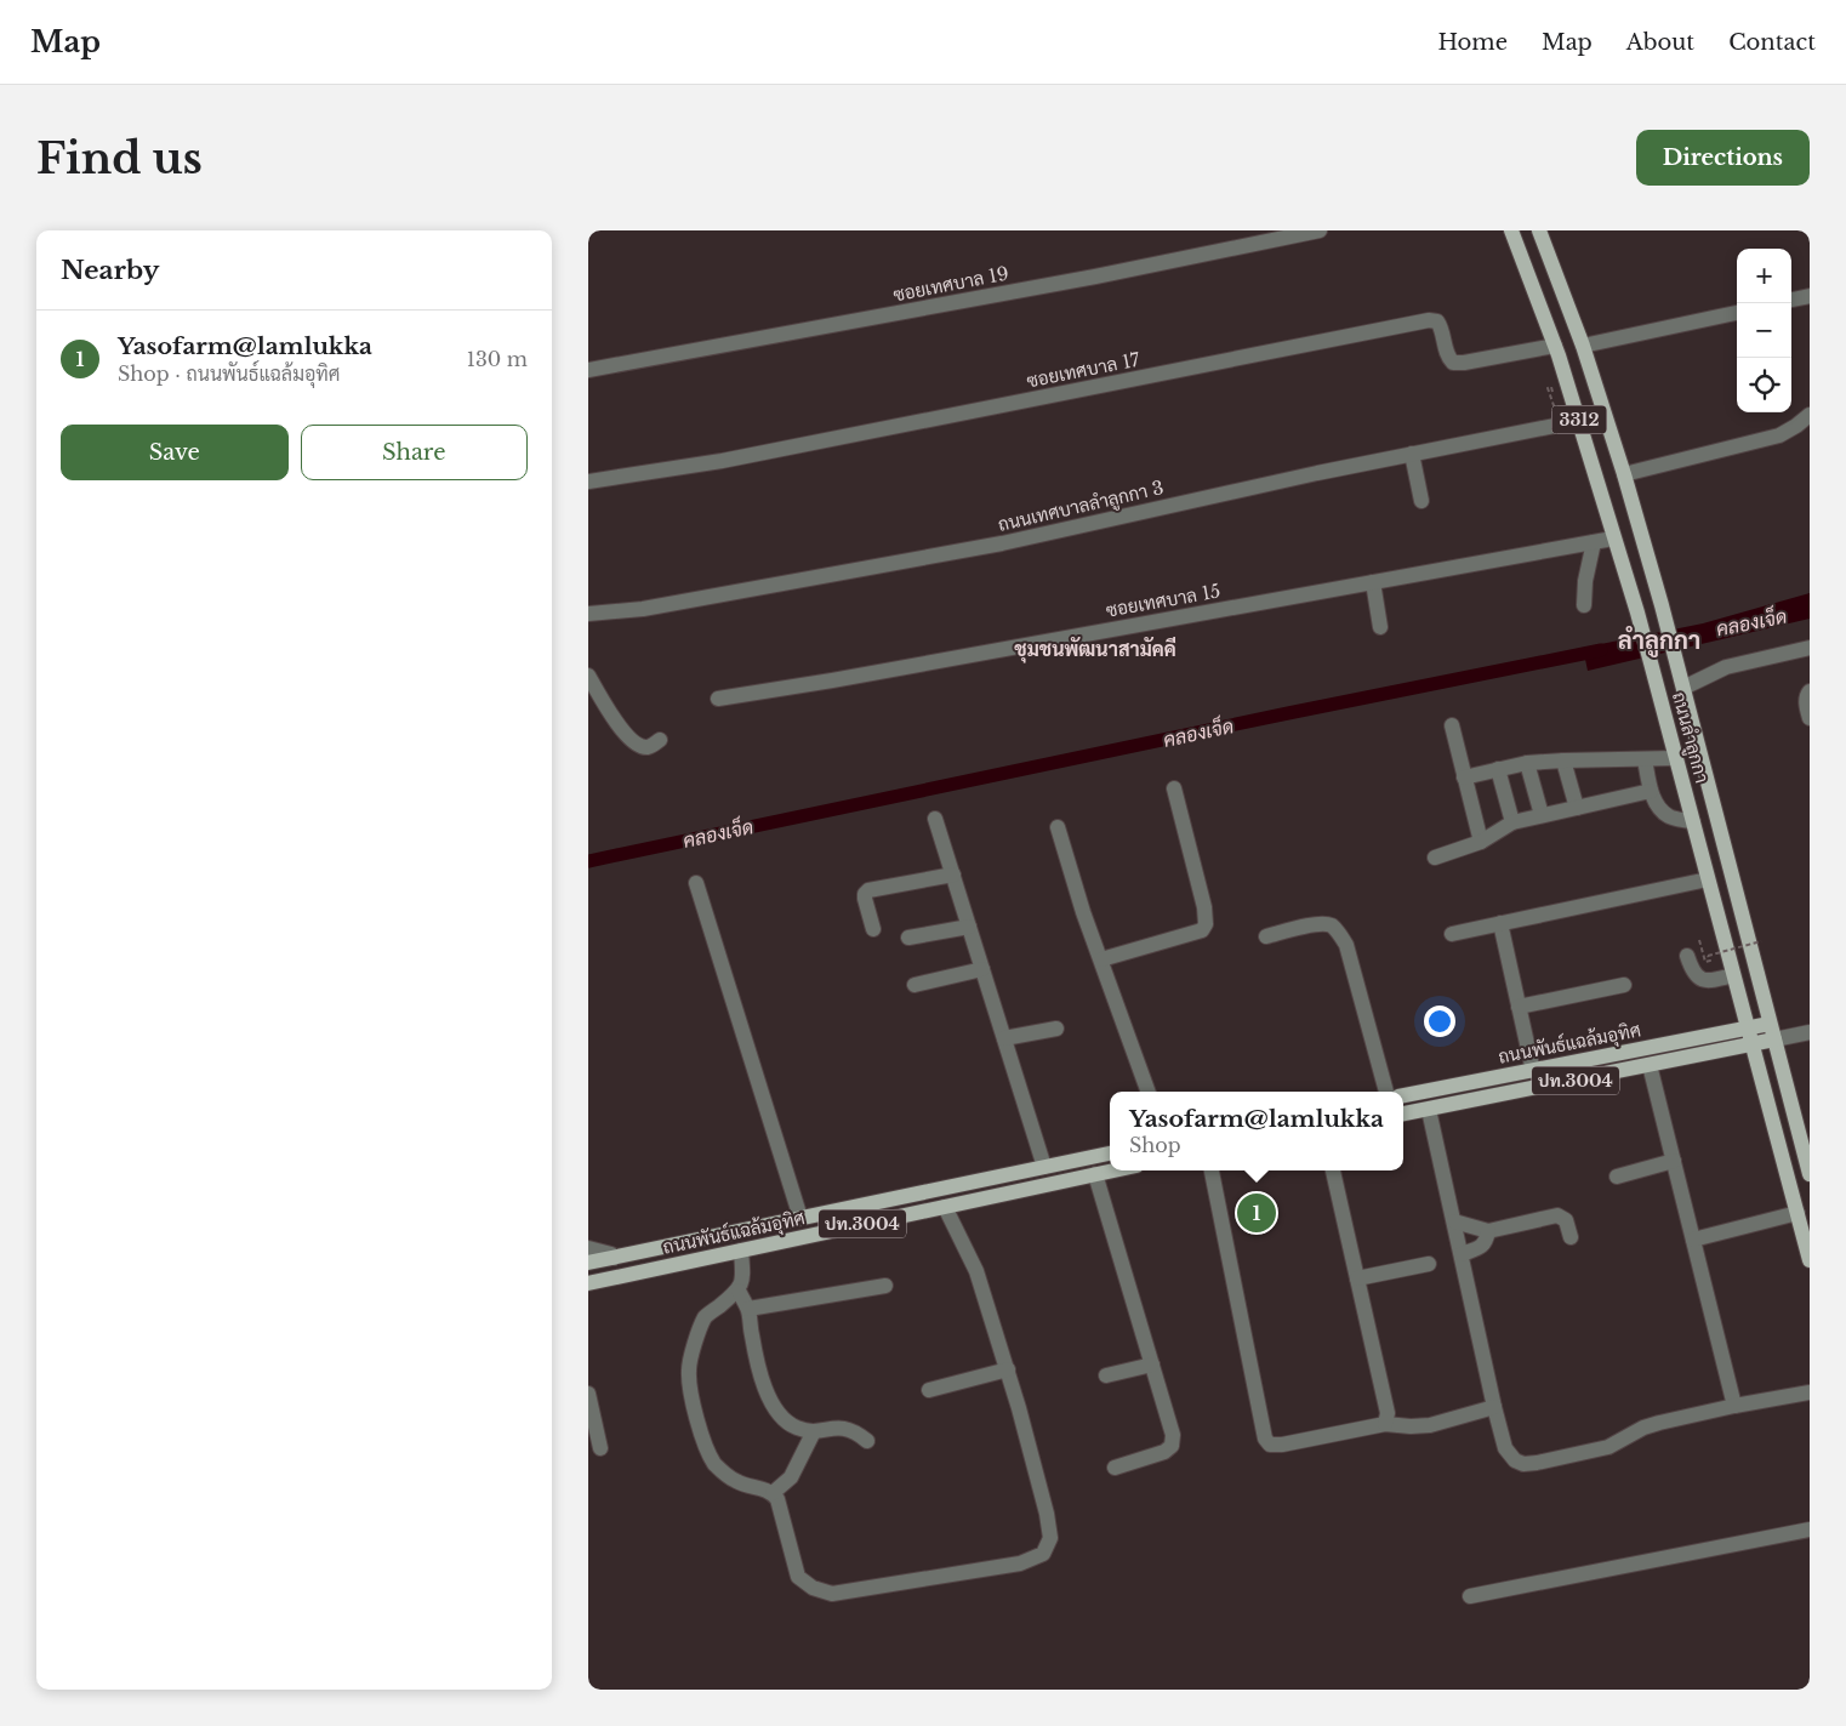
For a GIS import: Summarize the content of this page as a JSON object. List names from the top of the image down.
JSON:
{
  "streets": {
    "main road": [
      "3312",
      "ถนนลำลูกกา",
      "ถนนพันธ์แฉล้มอุทิศ",
      "ปท.3004"
    ],
    "street": [
      "ซอยเทศบาล 19",
      "ซอยเทศบาล 17",
      "ถนนเทศบาลลำลูกกา 3",
      "ซอยเทศบาล 15"
    ]
  },
  "crossings": [
    ["ซอยเทศบาล 17", "ถนนลำลูกกา"],
    ["ถนนเทศบาลลำลูกกา 3", "ถนนลำลูกกา"],
    ["ซอยเทศบาล 15", "ถนนลำลูกกา"],
    ["ถนนลำลูกกา", "ถนนพันธ์แฉล้มอุทิศ"],
    ["ถนนลำลูกกา", "ปท.3004"],
    ["ถนนพันธ์แฉล้มอุทิศ", "ปท.3004"]
  ],
  "districts": ["ลำลูกกา", "ชุมชนพัฒนาสามัคคี"],
  "water": ["คลองเจ็ด"],
  "page": {
    "header": "Map",
    "nav": [
      "Home",
      "Map",
      "About",
      "Contact"
    ],
    "buttons": [
      "Directions",
      ["Save", "Share"]
    ],
    "title": "Find us",
    "heading": "Nearby",
    "map_buttons": ["+", "−"],
    "list": [
      {
        "mark": "1",
        "name": "Yasofarm@lamlukka",
        "note": "Shop · ถนนพันธ์แฉล้มอุทิศ",
        "value": "130 m"
      }
    ],
    "popup": ["Yasofarm@lamlukka", "Shop"],
    "pins": "1"
  }
}
